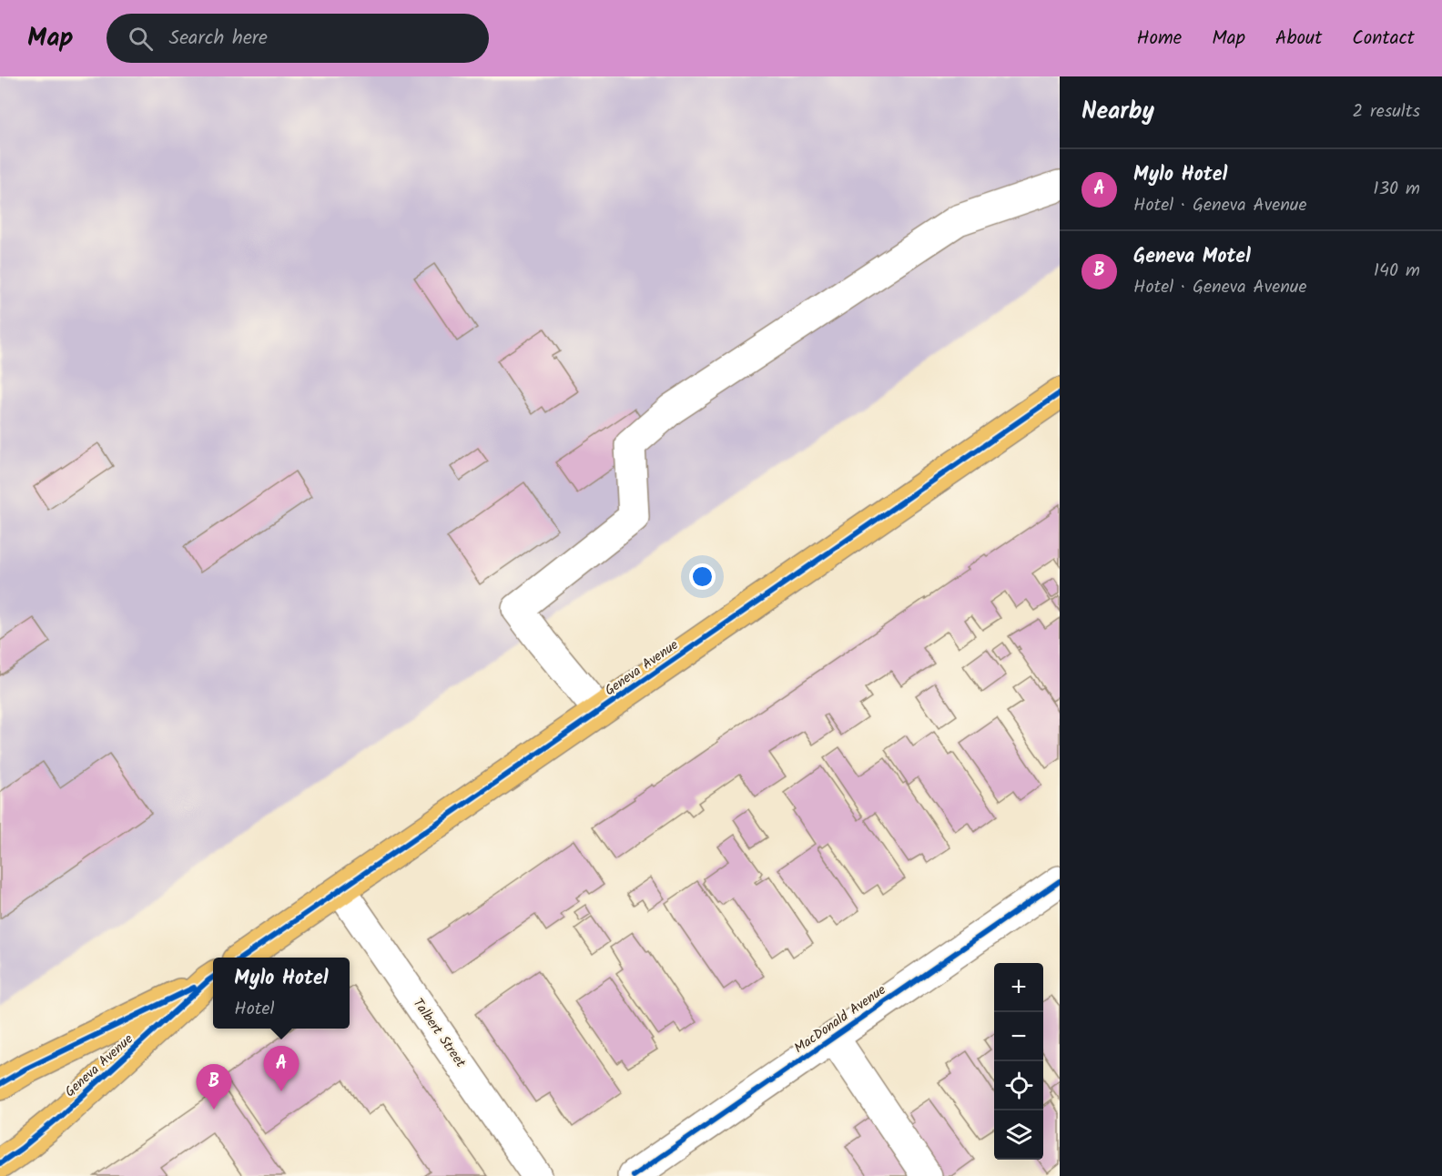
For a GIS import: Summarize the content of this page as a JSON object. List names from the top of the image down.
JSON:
{
  "streets": {
    "main road": ["Geneva Avenue"],
    "street": ["MacDonald Avenue", "Talbert Street"]
  },
  "crossings": [
    ["Geneva Avenue", "Talbert Street"]
  ],
  "page": {
    "header": "Map",
    "search": "Search here",
    "nav": [
      "Home",
      "Map",
      "About",
      "Contact"
    ],
    "heading": ["Nearby", "2 results"],
    "list": [
      {
        "mark": "A",
        "name": "Mylo Hotel",
        "note": "Hotel · Geneva Avenue",
        "value": "130 m"
      },
      {
        "mark": "B",
        "name": "Geneva Motel",
        "note": "Hotel · Geneva Avenue",
        "value": "140 m"
      }
    ],
    "popup": ["Mylo Hotel", "Hotel"],
    "map_buttons": ["+", "−"],
    "pins": ["A", "B"]
  }
}
